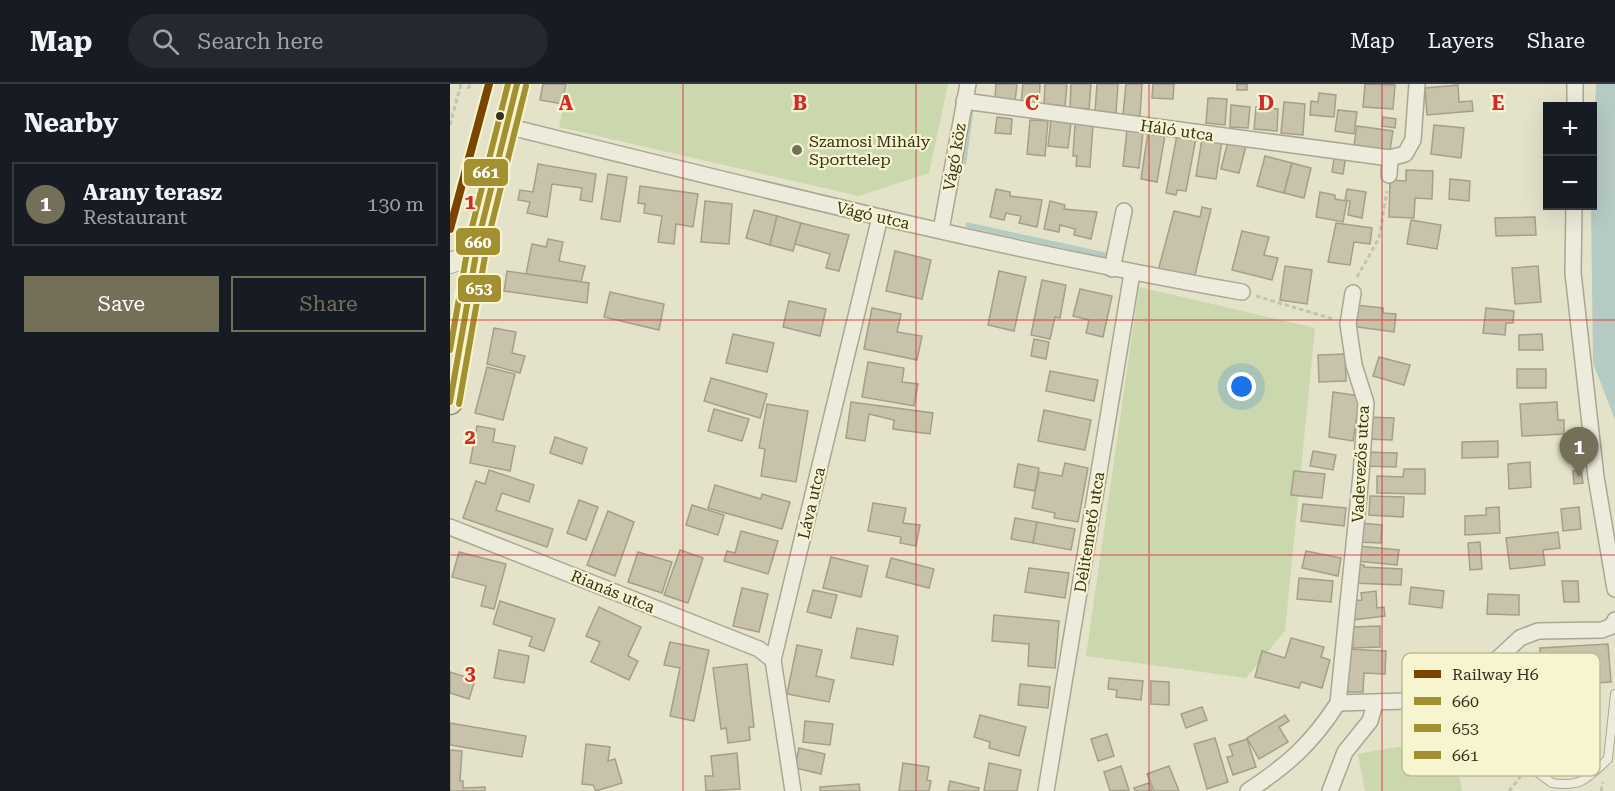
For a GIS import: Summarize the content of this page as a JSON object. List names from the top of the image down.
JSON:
{
  "streets": {
    "street": [
      "Háló utca",
      "Vágó köz",
      "Vágó utca",
      "Vadevezős utca",
      "Láva utca",
      "Délitemető utca",
      "Rianás utca"
    ]
  },
  "crossings": [
    ["Háló utca", "Vágó köz"],
    ["Vágó köz", "Vágó utca"],
    ["Vágó utca", "Láva utca"],
    ["Vágó utca", "Délitemető utca"],
    ["Láva utca", "Rianás utca"]
  ],
  "places": ["Szamosi Mihály Sporttelep"],
  "lines": [
    "rail line H6",
    "transit line 660",
    "transit line 661",
    "transit line 653"
  ],
  "legend": [
    "Railway H6",
    "660",
    "653",
    "661"
  ],
  "page": {
    "header": "Map",
    "search": "Search here",
    "nav": ["Map", "Layers", "Share"],
    "heading": "Nearby",
    "map_buttons": ["+", "−"],
    "list": [
      {
        "mark": "1",
        "name": "Arany terasz",
        "note": "Restaurant",
        "value": "130 m"
      }
    ],
    "buttons": ["Save", "Share"],
    "pins": "1"
  },
  "grid": {
    "columns": [
      "A",
      "B",
      "C",
      "D",
      "E"
    ],
    "rows": ["1", "2", "3"]
  }
}
